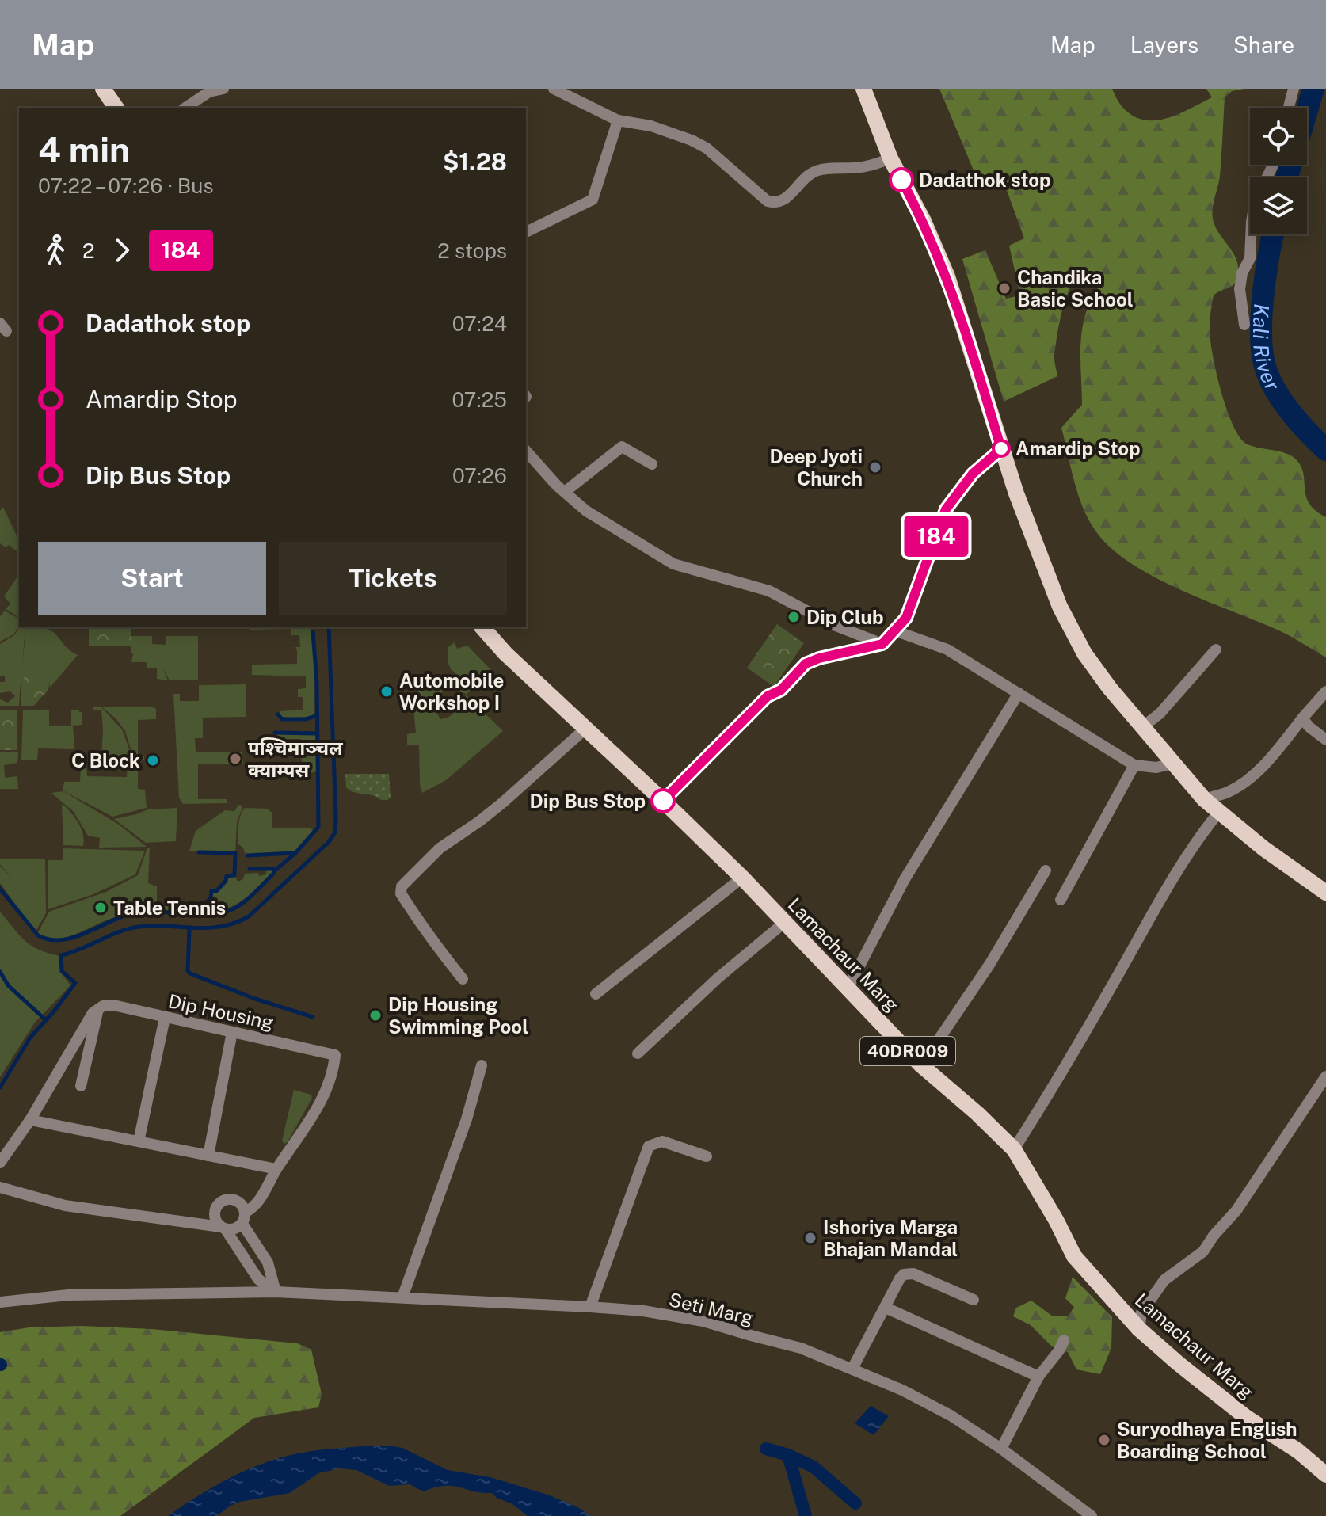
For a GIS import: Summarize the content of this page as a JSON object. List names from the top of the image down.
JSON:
{
  "streets": {
    "main road": ["Lamachaur Marg", "40DR009"],
    "street": ["Dip Housing", "Seti Marg"]
  },
  "water": ["Kali River"],
  "places": [
    "Dadathok stop",
    "Chandika Basic School",
    "Amardip Stop",
    "Deep Jyoti Church",
    "Dip Club",
    "Automobile Workshop I",
    "पश्‍चिमाञ्‍चल क्याम्पस",
    "C Block",
    "Dip Bus Stop",
    "Table Tennis",
    "Dip Housing Swimming Pool",
    "Ishoriya Marga Bhajan Mandal",
    "Suryodhaya English Boarding School"
  ],
  "lines": ["bus line 184"],
  "page": {
    "header": "Map",
    "nav": ["Map", "Layers", "Share"],
    "on_map": "184",
    "heading": ["4 min", "07:22 – 07:26 · Bus", "$1.28"],
    "legs": ["2", "184", "2 stops"],
    "list": [
      {
        "name": "Dadathok stop",
        "value": "07:24"
      },
      {
        "name": "Amardip Stop",
        "value": "07:25"
      },
      {
        "name": "Dip Bus Stop",
        "value": "07:26"
      }
    ],
    "buttons": ["Start", "Tickets"]
  }
}
